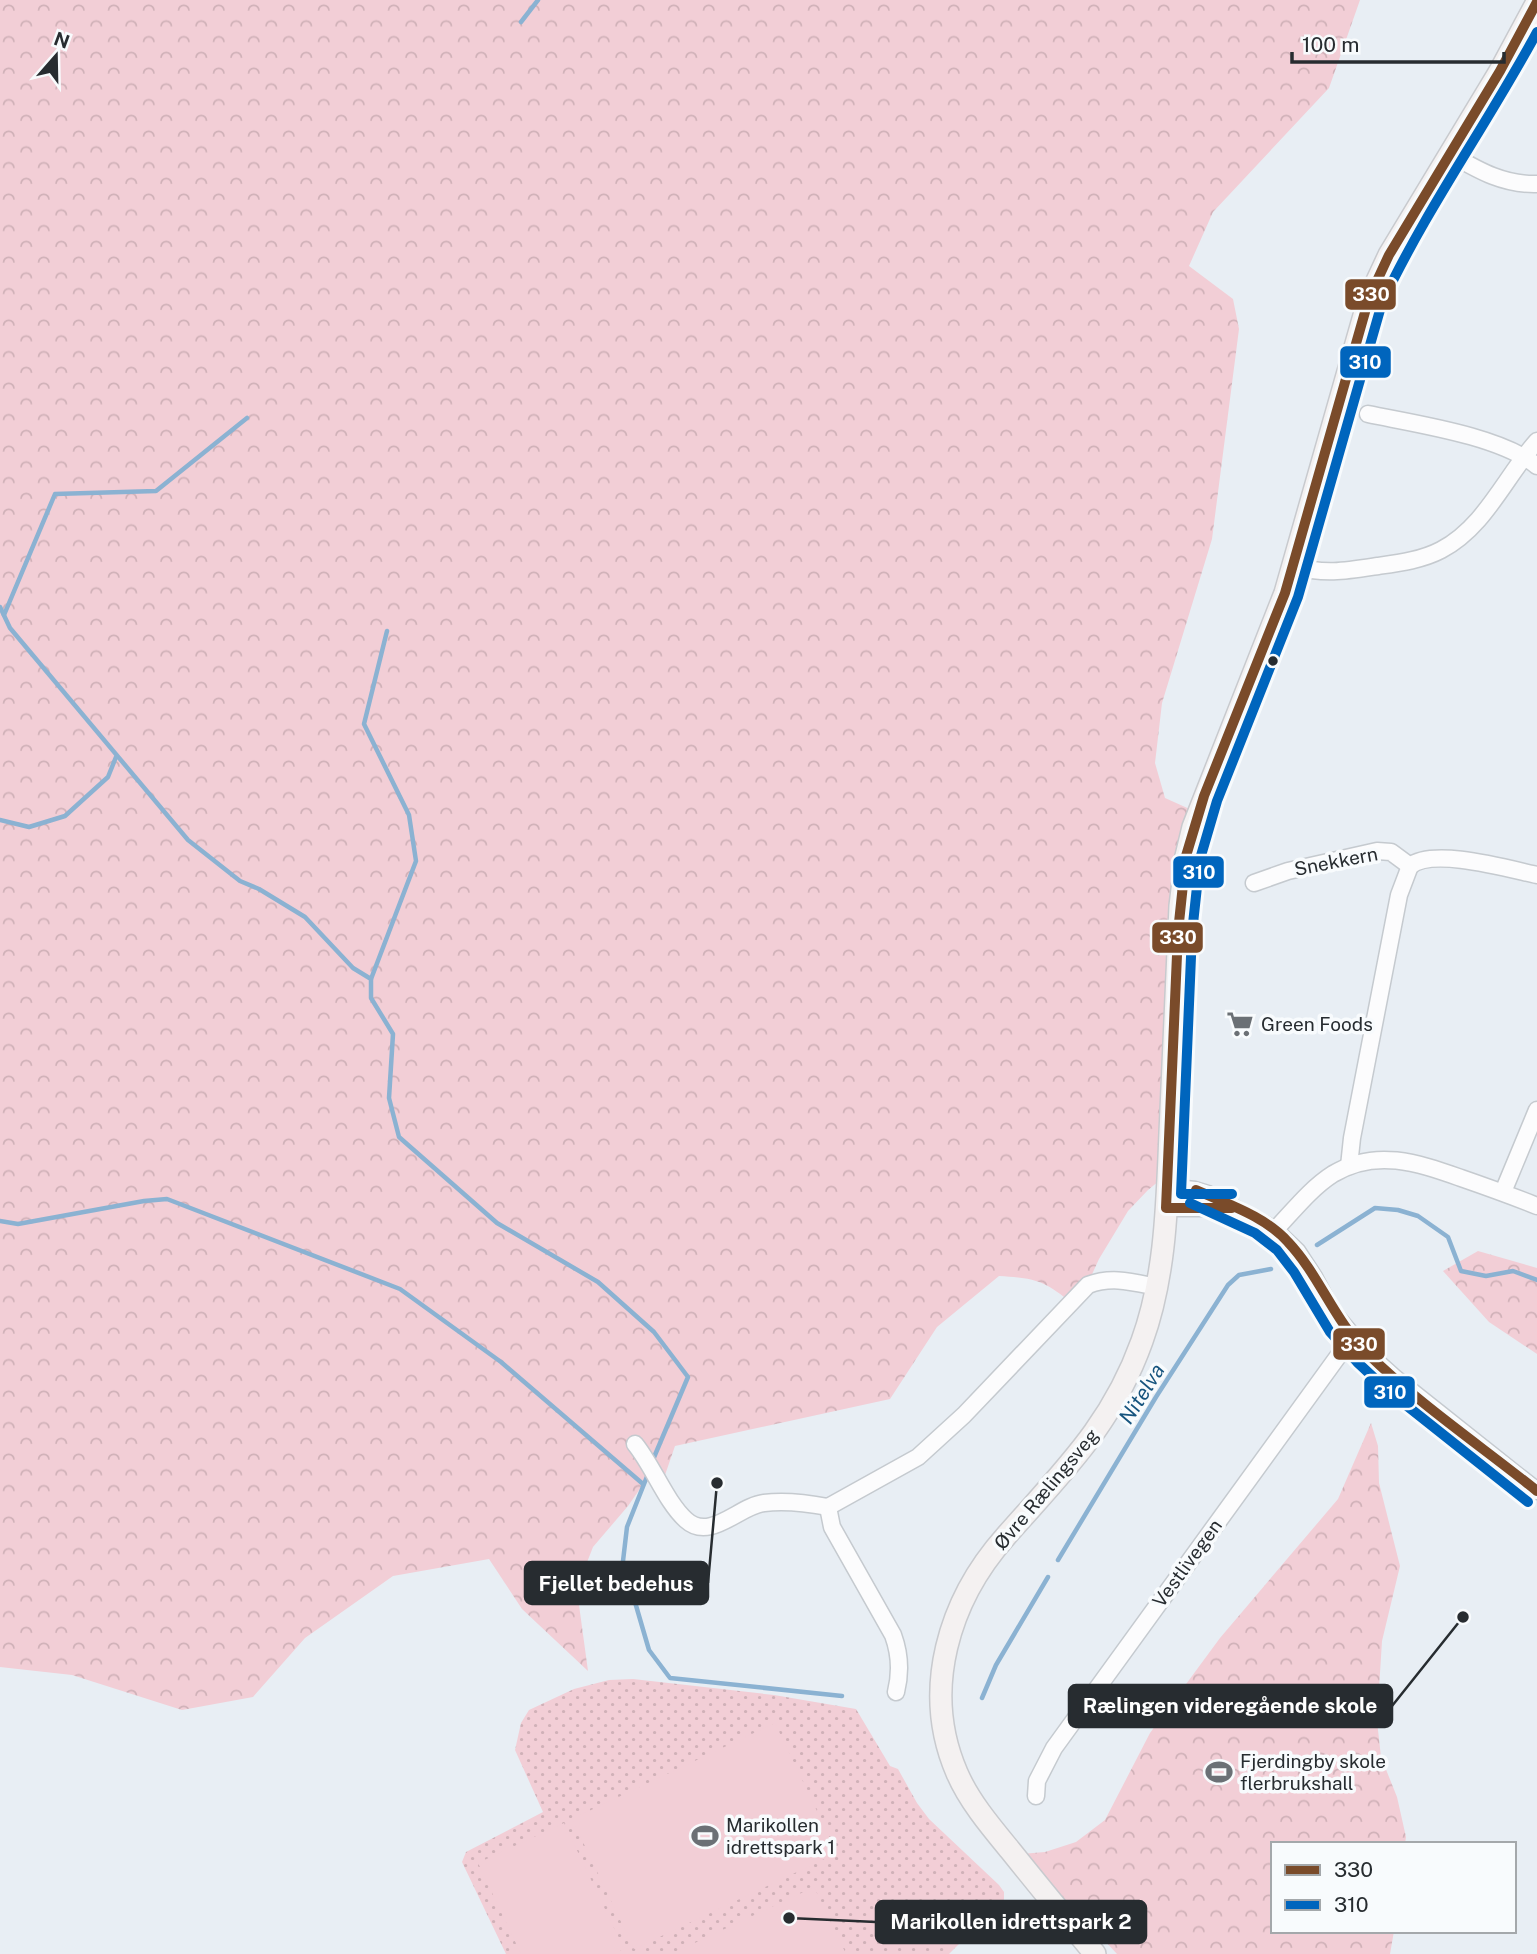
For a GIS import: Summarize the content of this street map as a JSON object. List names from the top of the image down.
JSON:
{
  "streets": {
    "main road": ["Øvre Rælingsveg"],
    "street": ["Snekkern", "Vestlivegen"]
  },
  "water": ["Nitelva"],
  "places": {
    "supermarket": ["Green Foods"],
    "other": ["Fjellet bedehus", "Rælingen videregående skole", "Marikollen idrettspark 2"],
    "sports": ["Fjerdingby skole flerbrukshall", "Marikollen idrettspark 1"]
  },
  "lines": ["transit line 330", "transit line 310"],
  "legend": ["330", "310"],
  "scale_bar": "100 m",
  "north": "top"
}
